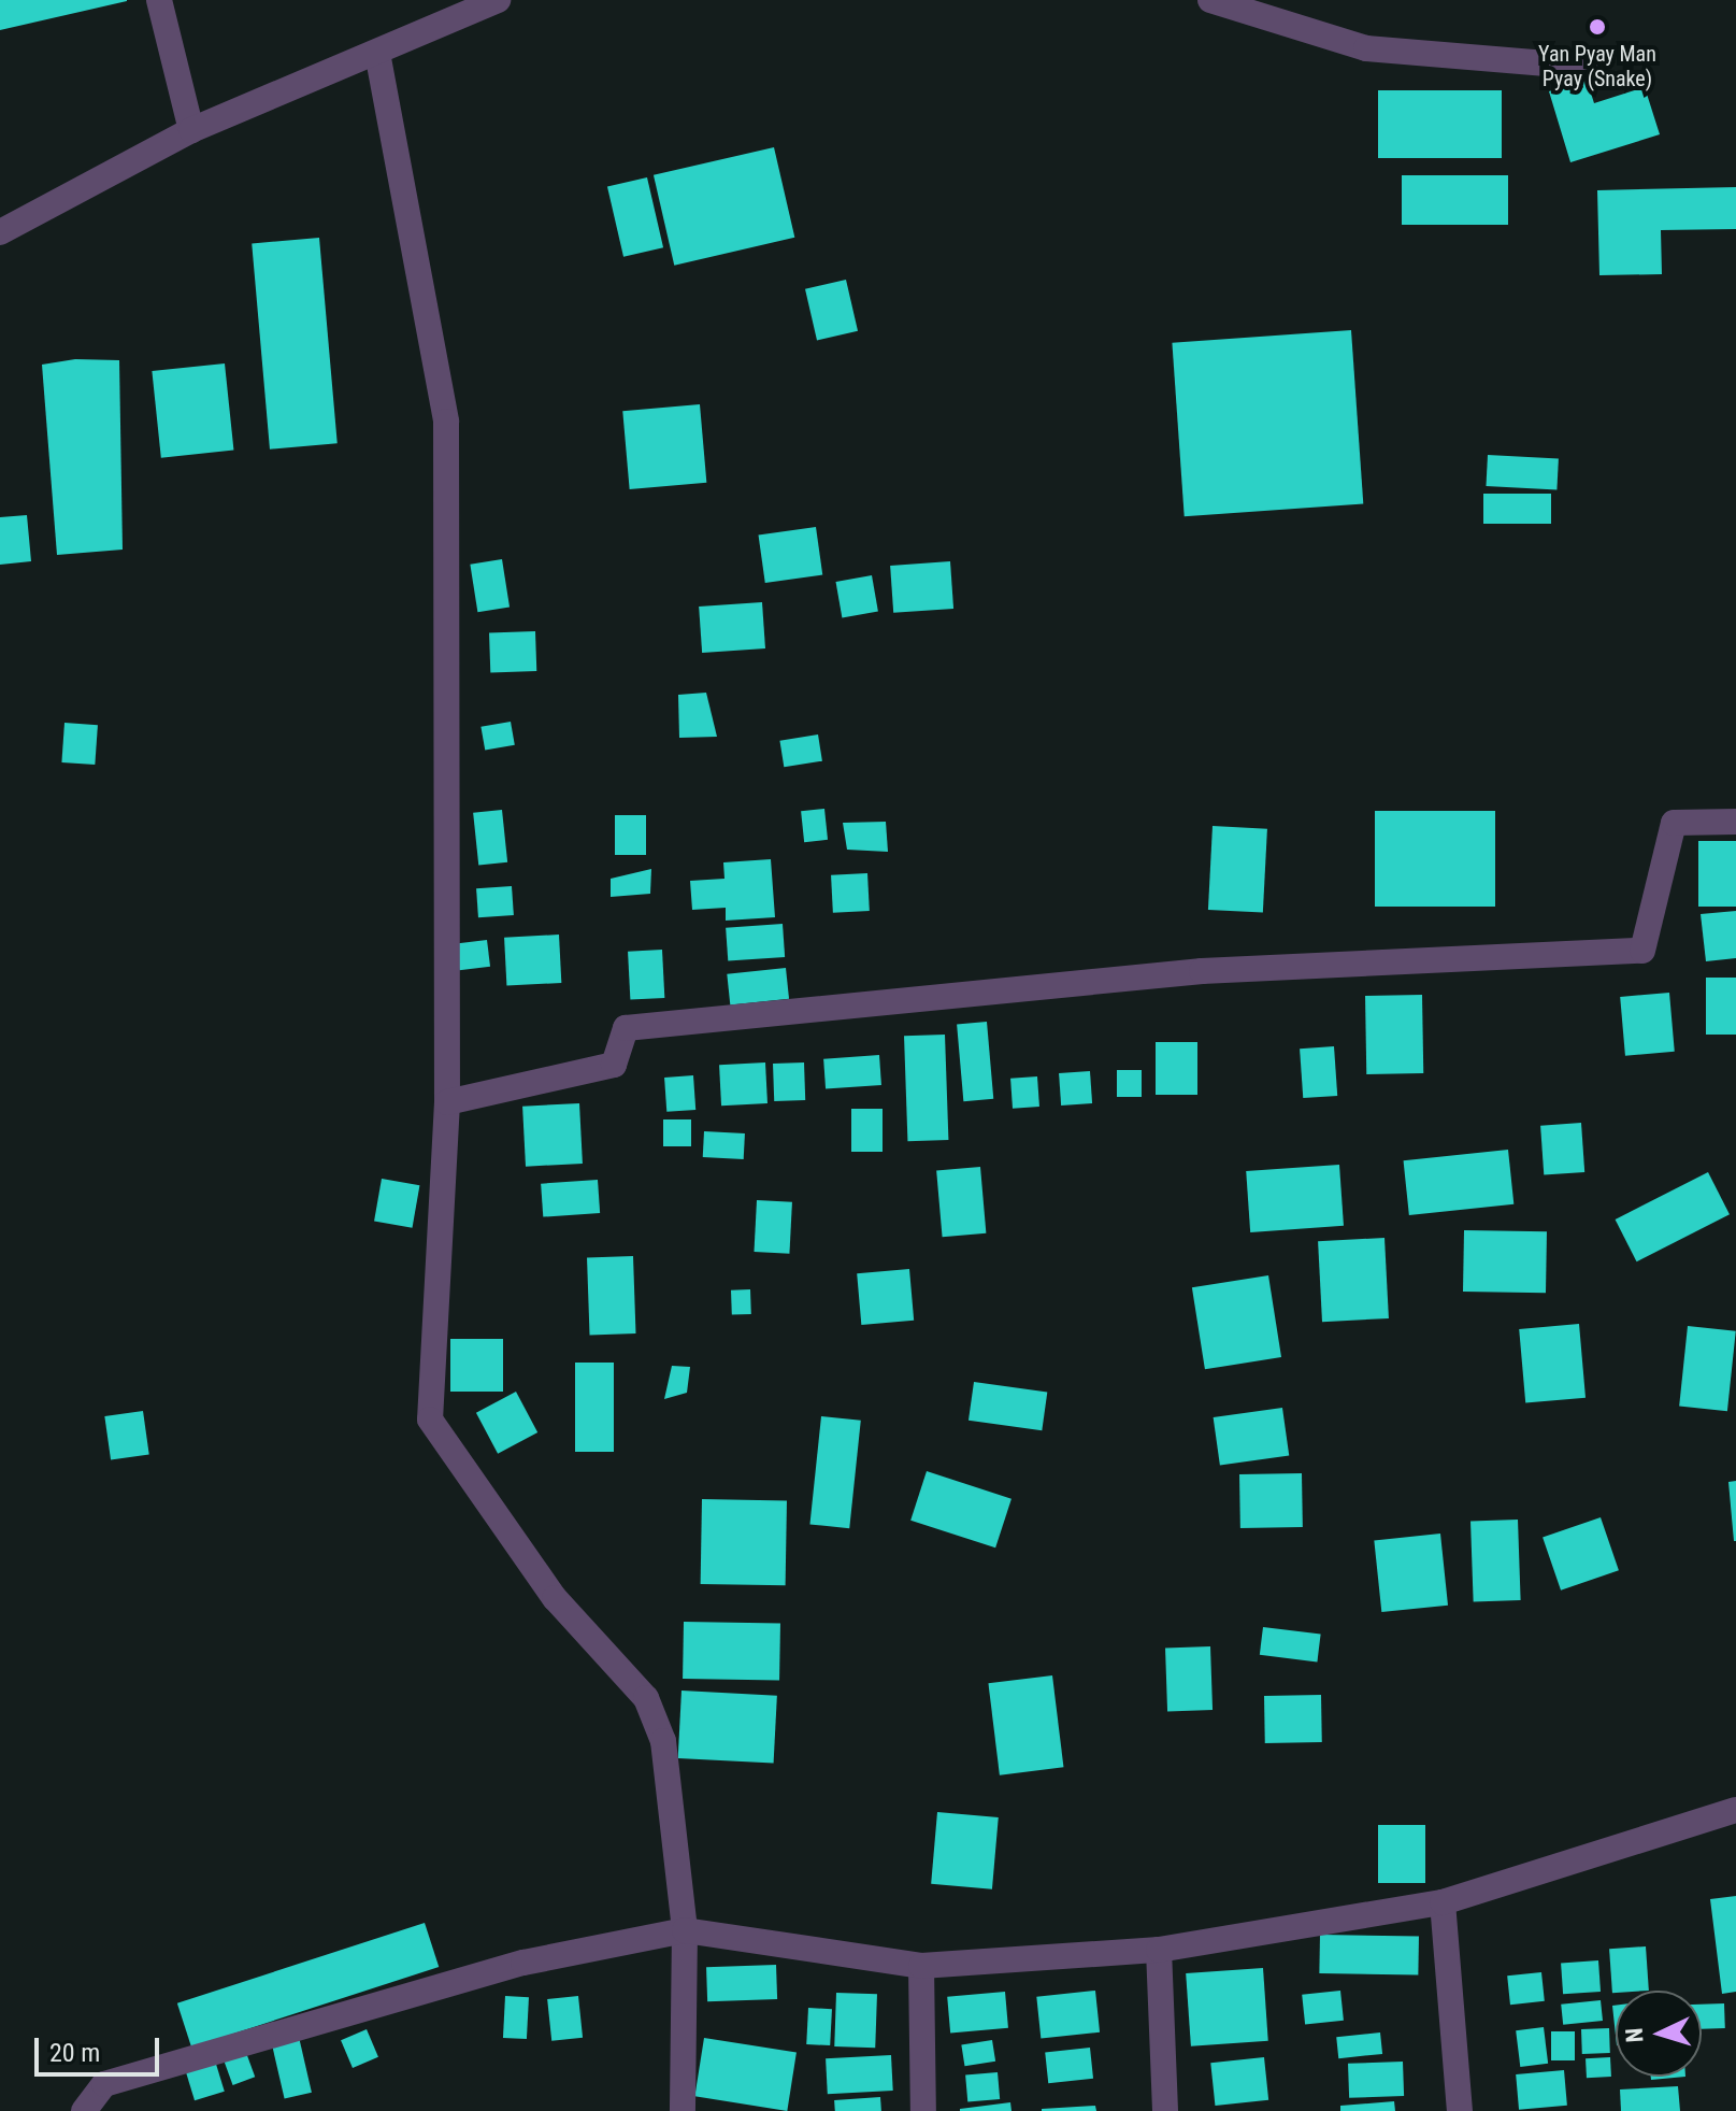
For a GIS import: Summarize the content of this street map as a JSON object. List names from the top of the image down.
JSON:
{
  "places": ["Yan Pyay Man Pyay (Snake)"],
  "scale_bar": "20 m",
  "north": "left"
}
